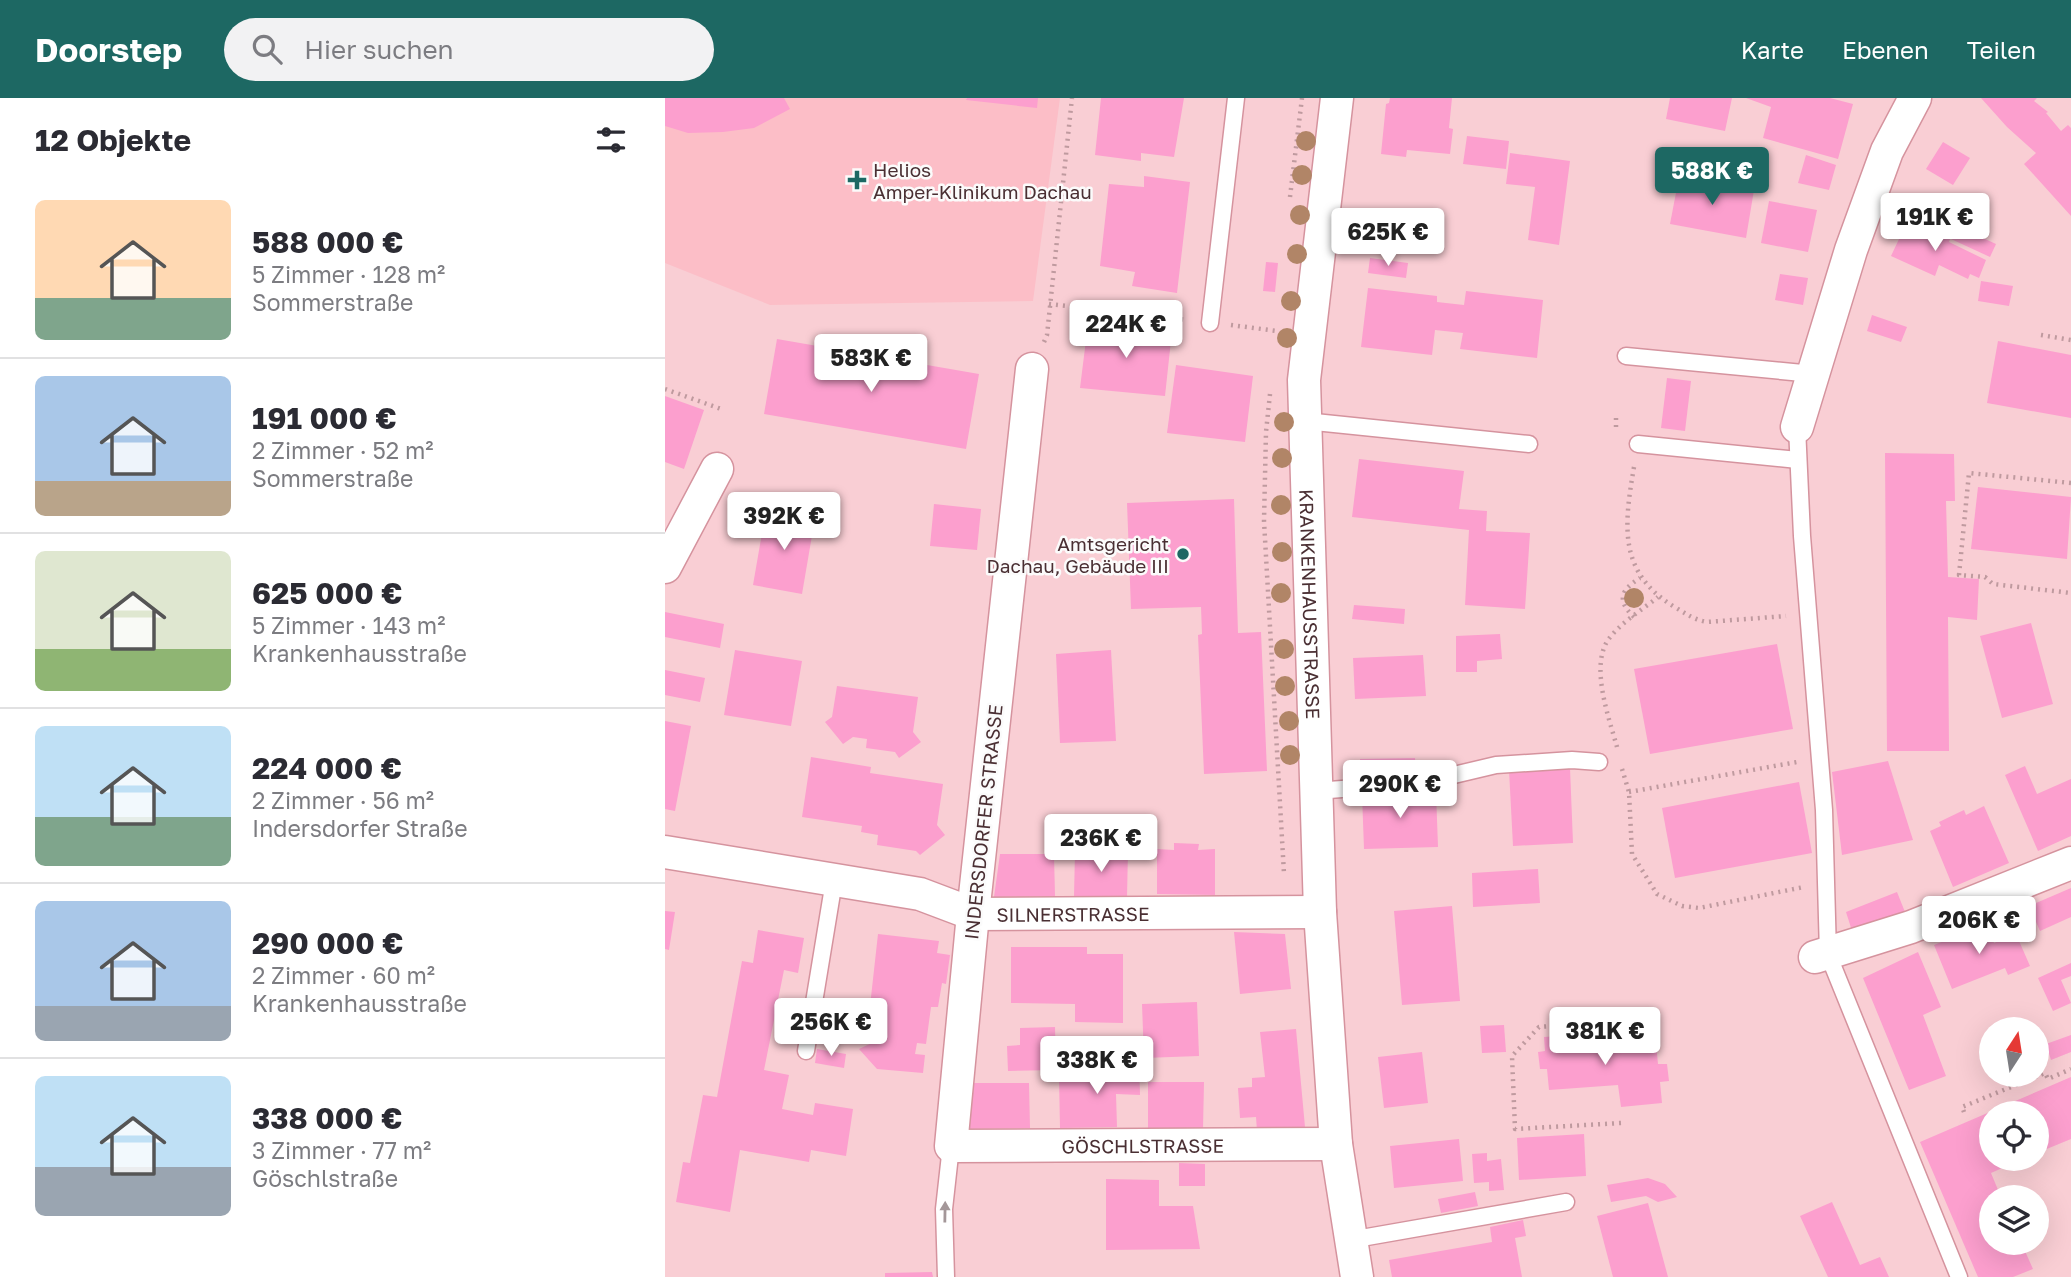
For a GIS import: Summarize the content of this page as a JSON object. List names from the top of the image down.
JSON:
{
  "streets": {
    "street": [
      "KRANKENHAUSSTRASSE",
      "INDERSDORFER STRASSE",
      "SILNERSTRASSE",
      "GÖSCHLSTRASSE"
    ]
  },
  "crossings": [
    ["KRANKENHAUSSTRASSE", "SILNERSTRASSE"],
    ["KRANKENHAUSSTRASSE", "GÖSCHLSTRASSE"],
    ["INDERSDORFER STRASSE", "SILNERSTRASSE"],
    ["INDERSDORFER STRASSE", "GÖSCHLSTRASSE"]
  ],
  "places": {
    "health": ["Helios Amper-Klinikum Dachau"],
    "other": ["Amtsgericht Dachau, Gebäude III"]
  },
  "north": "top",
  "page": {
    "header": "Doorstep",
    "search": "Hier suchen",
    "nav": ["Karte", "Ebenen", "Teilen"],
    "heading": "12 Objekte",
    "price": [
      "588K €",
      "191K €",
      "625K €",
      "224K €",
      "583K €",
      "392K €",
      "290K €",
      "236K €",
      "206K €",
      "256K €",
      "381K €",
      "338K €"
    ],
    "list": [
      {
        "name": "588 000 €",
        "note": "5 Zimmer · 128 m² · Sommerstraße"
      },
      {
        "name": "191 000 €",
        "note": "2 Zimmer · 52 m² · Sommerstraße"
      },
      {
        "name": "625 000 €",
        "note": "5 Zimmer · 143 m² · Krankenhausstraße"
      },
      {
        "name": "224 000 €",
        "note": "2 Zimmer · 56 m² · Indersdorfer Straße"
      },
      {
        "name": "290 000 €",
        "note": "2 Zimmer · 60 m² · Krankenhausstraße"
      },
      {
        "name": "338 000 €",
        "note": "3 Zimmer · 77 m² · Göschlstraße"
      }
    ]
  }
}
